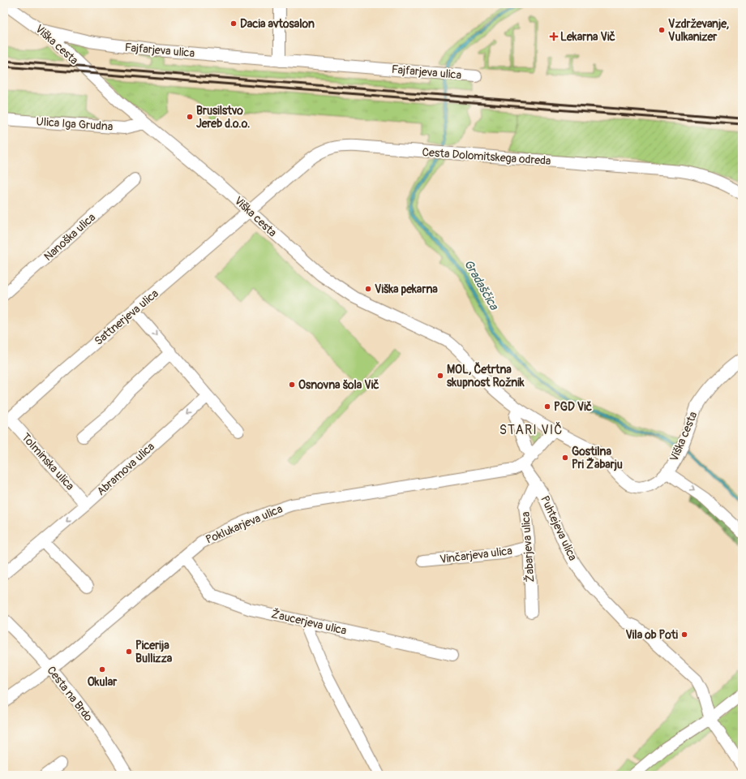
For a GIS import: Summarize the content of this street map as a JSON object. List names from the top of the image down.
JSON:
{
  "streets": {
    "street": [
      "Viška cesta",
      "Fajfarjeva ulica",
      "Ulica Iga Grudna",
      "Cesta Dolomitskega odreda",
      "Nanoška ulica",
      "Sattnerjeva ulica",
      "Tolminska ulica",
      "Abramova ulica",
      "Poklukarjeva ulica",
      "Puhtejeva ulica",
      "Žabarjeva ulica",
      "Vinčarjeva ulica",
      "Žaucerjeva ulica",
      "Cesta na Brdo"
    ]
  },
  "crossings": [
    ["Viška cesta", "Fajfarjeva ulica"],
    ["Viška cesta", "Ulica Iga Grudna"],
    ["Viška cesta", "Cesta Dolomitskega odreda"],
    ["Viška cesta", "Sattnerjeva ulica"],
    ["Cesta Dolomitskega odreda", "Sattnerjeva ulica"],
    ["Sattnerjeva ulica", "Tolminska ulica"],
    ["Tolminska ulica", "Abramova ulica"],
    ["Poklukarjeva ulica", "Puhtejeva ulica"],
    ["Poklukarjeva ulica", "Žaucerjeva ulica"],
    ["Poklukarjeva ulica", "Cesta na Brdo"],
    ["Puhtejeva ulica", "Žabarjeva ulica"],
    ["Žabarjeva ulica", "Vinčarjeva ulica"]
  ],
  "districts": ["STARI VIČ"],
  "water": ["Gradaščica"],
  "places": {
    "other": [
      "Dacia avtosalon",
      "Vzdrževanje, Vulkanizer",
      "Brusilstvo Jereb d.o.o.",
      "Viška pekarna",
      "MOL, Četrtna skupnost Rožnik",
      "Osnovna šola Vič",
      "PGD Vič",
      "Gostilna Pri Žabarju",
      "Vila ob Poti",
      "Picerija Bullizza",
      "Okular"
    ],
    "health": ["Lekarna Vič"]
  }
}
